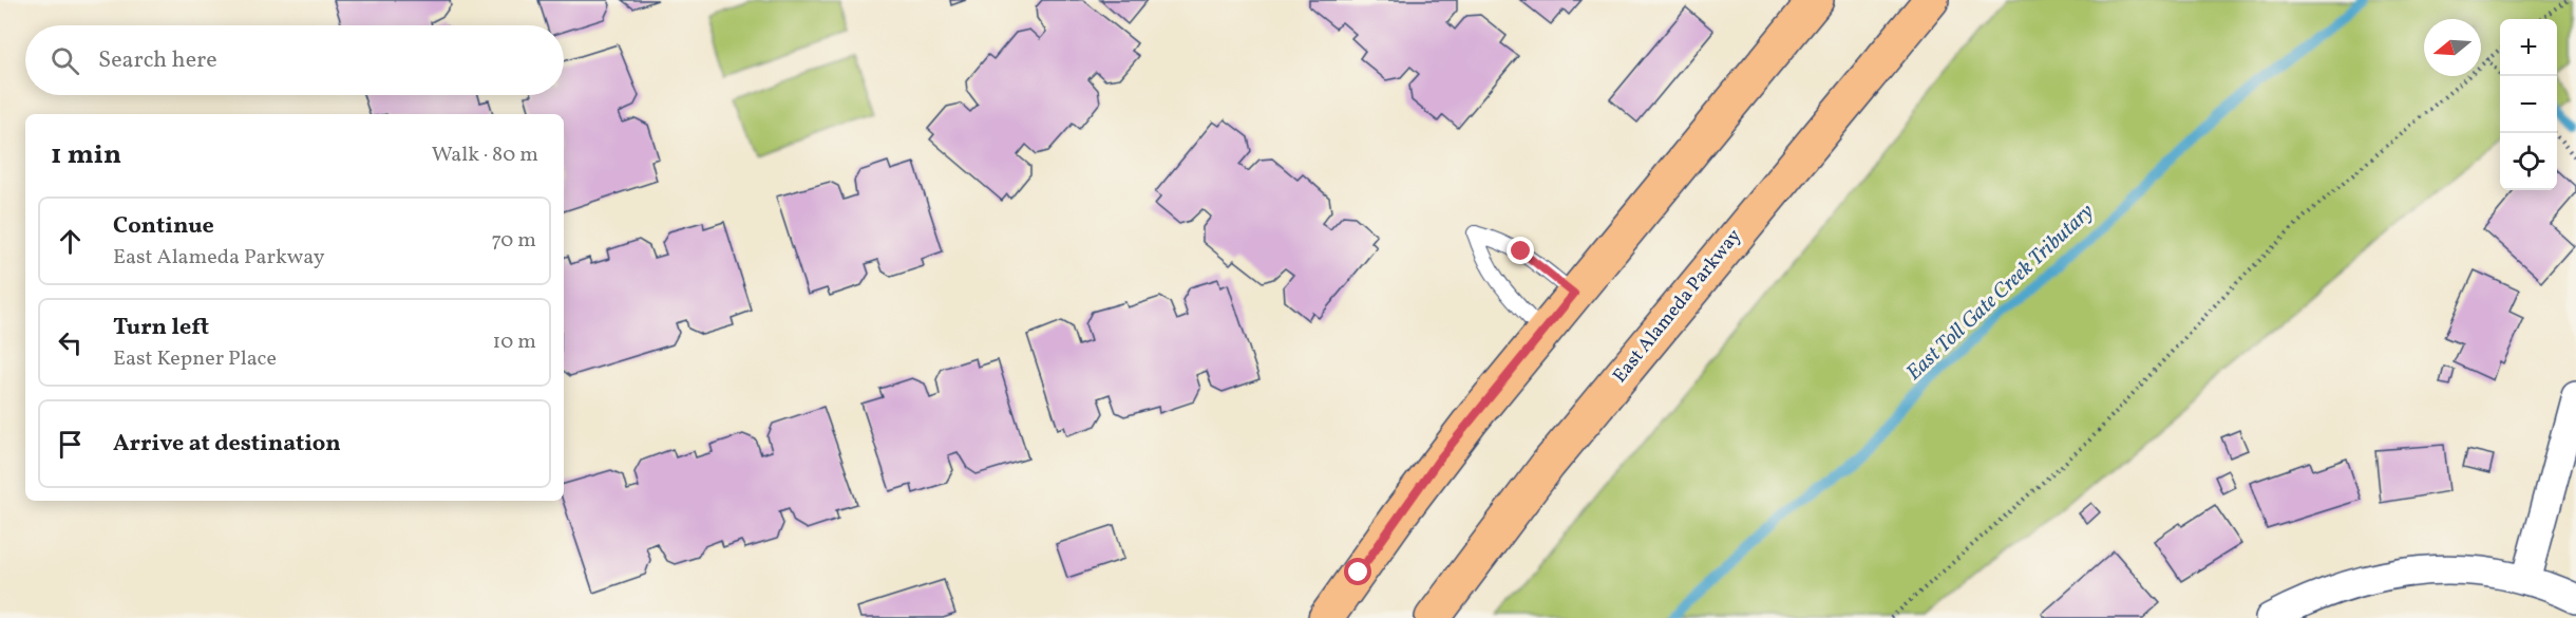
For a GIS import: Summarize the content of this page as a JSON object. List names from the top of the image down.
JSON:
{
  "streets": {
    "main road": ["East Alameda Parkway"]
  },
  "water": ["East Toll Gate Creek Tributary"],
  "north": "left",
  "page": {
    "map_buttons": ["+", "−"],
    "search": "Search here",
    "heading": ["1 min", "Walk · 80 m"],
    "list": [
      ["Continue", "East Alameda Parkway", "70 m"],
      ["Turn left", "East Kepner Place", "10 m"],
      "Arrive at destination"
    ]
  }
}
